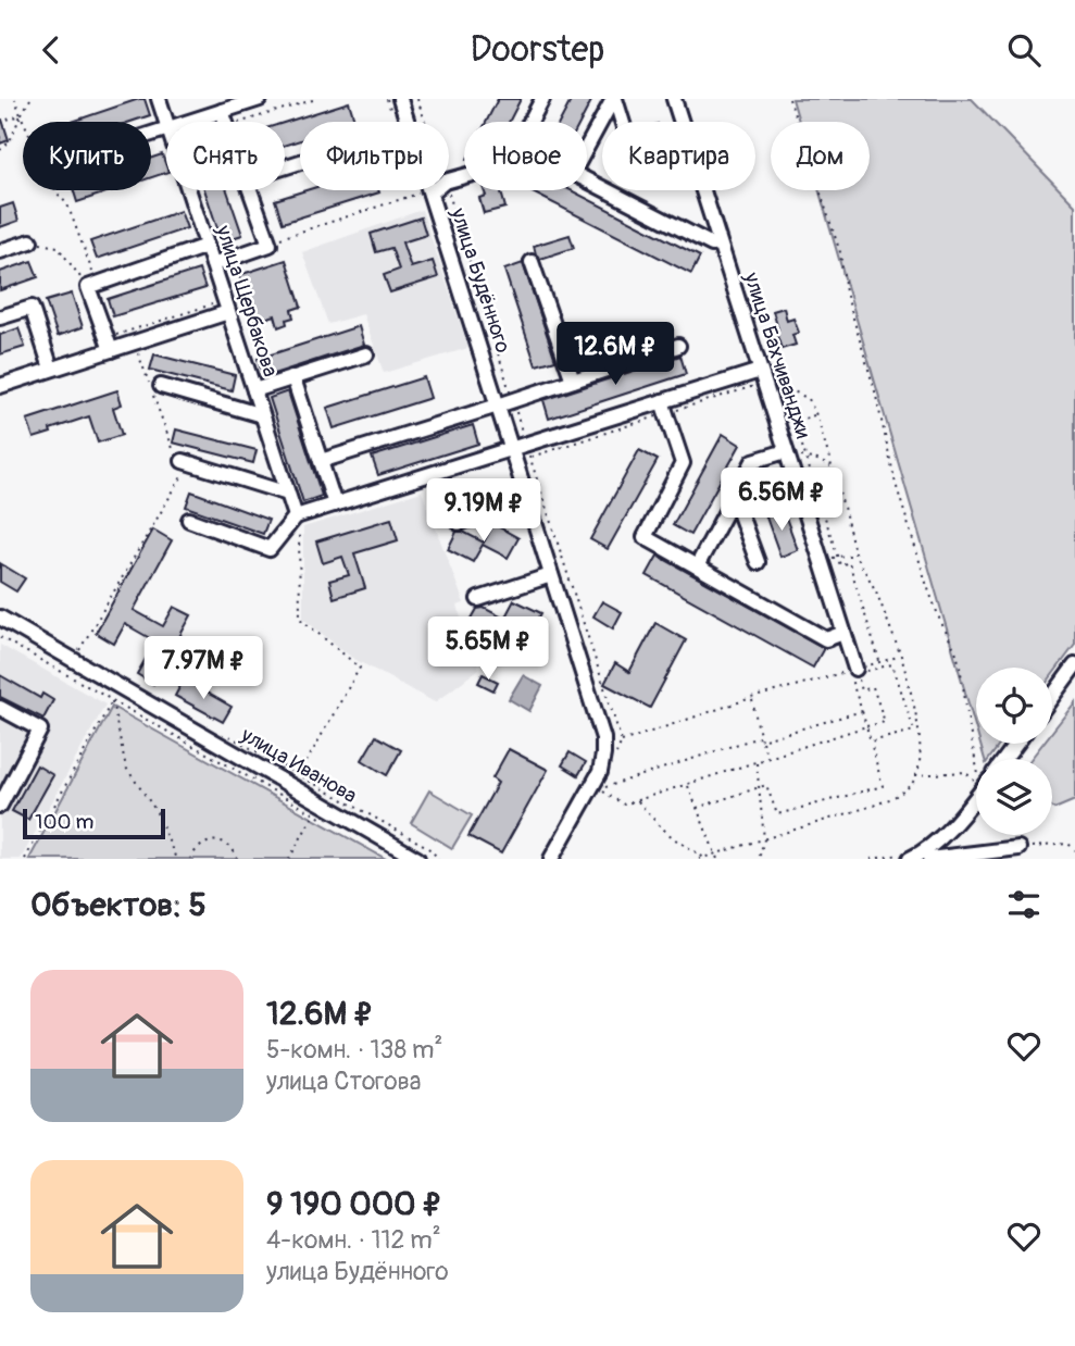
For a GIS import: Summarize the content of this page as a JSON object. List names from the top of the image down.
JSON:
{
  "streets": {
    "street": [
      "улица Будённого",
      "улица Щербакова",
      "улица Бахчиванджи",
      "улица Иванова"
    ]
  },
  "scale_bar": "100 m",
  "page": {
    "header": "Doorstep",
    "chip": [
      "Купить",
      "Снять",
      "Фильтры",
      "Новое",
      "Квартира",
      "Дом"
    ],
    "price": [
      "12.6M ₽",
      "6.56M ₽",
      "9.19M ₽",
      "5.65M ₽",
      "7.97M ₽"
    ],
    "scale": "100 m",
    "heading": "Объектов: 5",
    "list": [
      {
        "name": "12.6M ₽",
        "note": "5-комн. · 138 m² · улица Стогова"
      },
      {
        "name": "9 190 000 ₽",
        "note": "4-комн. · 112 m² · улица Будённого"
      }
    ]
  }
}
